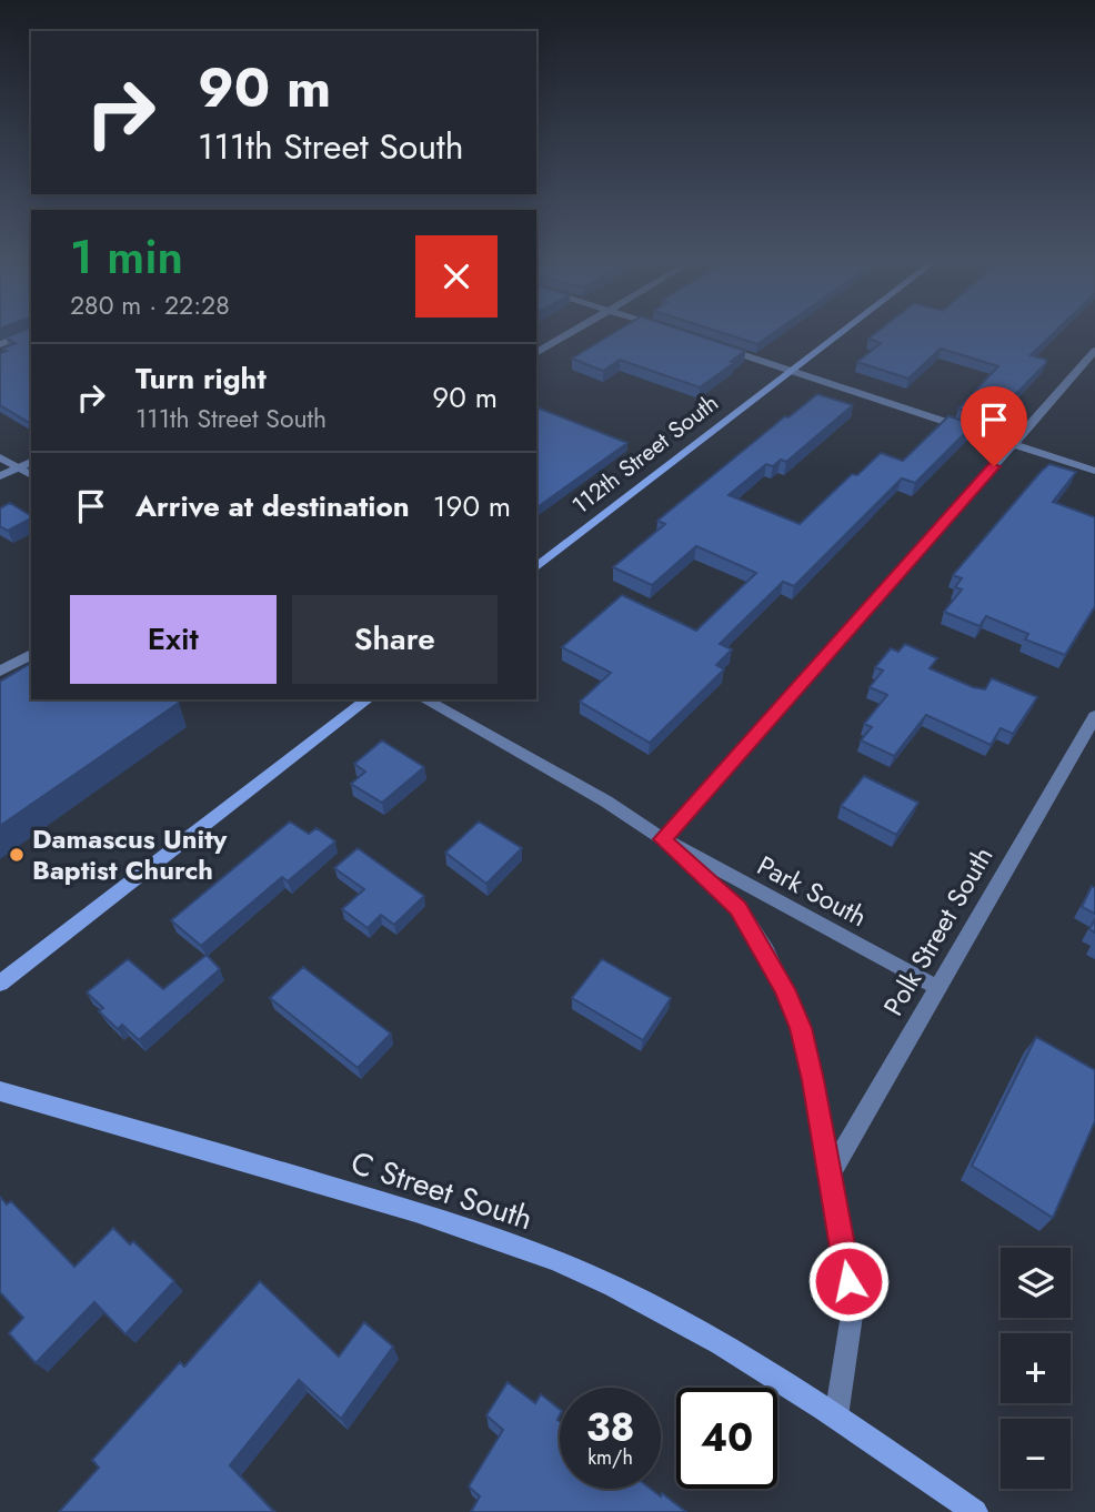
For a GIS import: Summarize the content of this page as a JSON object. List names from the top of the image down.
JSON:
{
  "streets": {
    "main road": ["112th Street South", "C Street South"],
    "street": ["Park South", "Polk Street South"]
  },
  "crossings": [
    ["Park South", "Polk Street South"]
  ],
  "places": ["Damascus Unity Baptist Church"],
  "page": {
    "turn": ["90 m", "111th Street South"],
    "heading": ["1 min", "280 m · 22:28"],
    "list": [
      {
        "name": "Turn right",
        "note": "111th Street South",
        "value": "90 m"
      },
      {
        "name": "Arrive at destination",
        "value": "190 m"
      }
    ],
    "buttons": ["Exit", "Share"],
    "map_buttons": ["+", "−"],
    "speed": "38 km/h",
    "limit": "40"
  }
}
